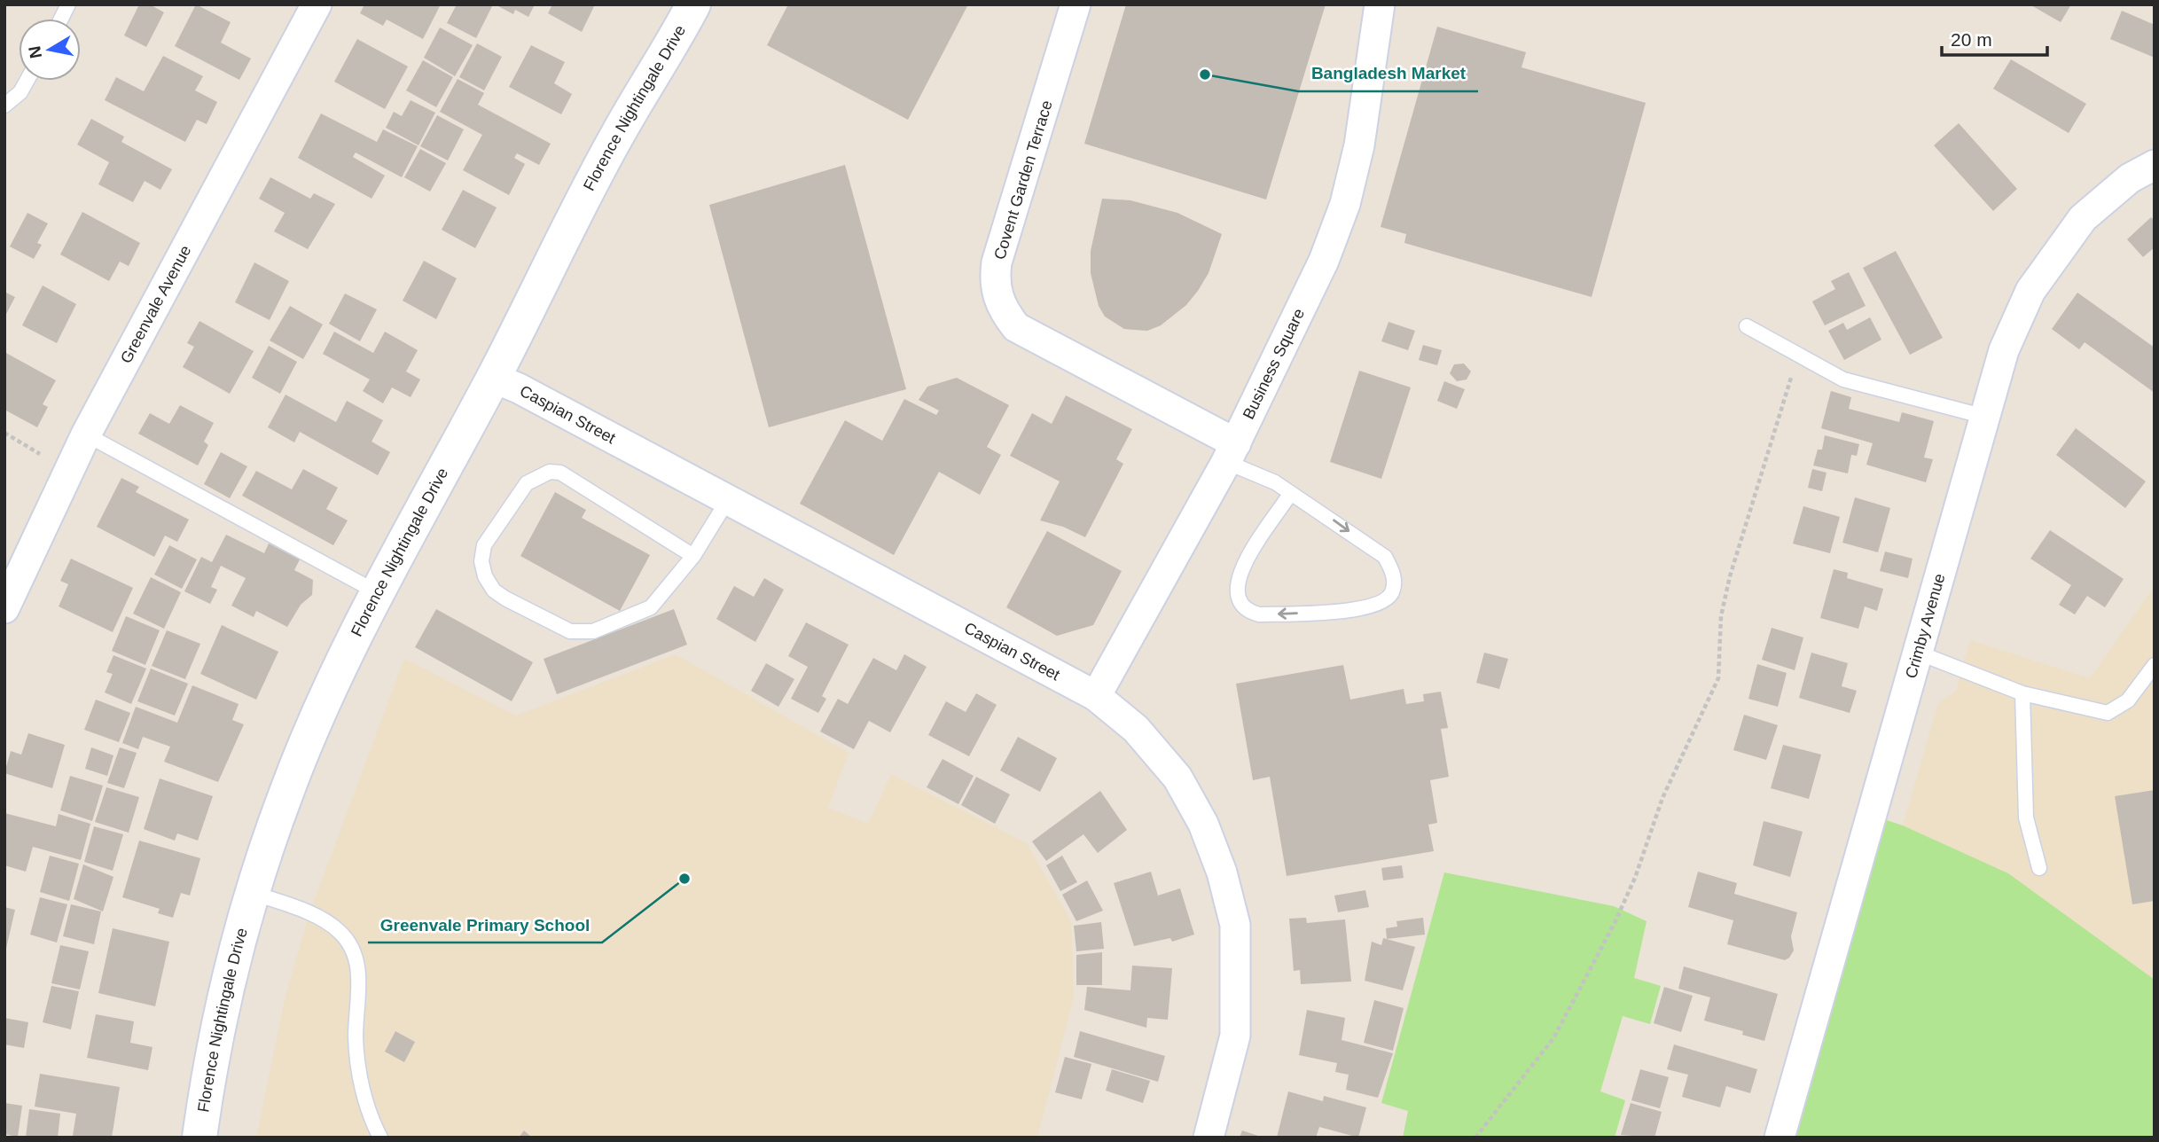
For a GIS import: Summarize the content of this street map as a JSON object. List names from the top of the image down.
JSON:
{
  "streets": {
    "street": [
      "Florence Nightingale Drive",
      "Covent Garden Terrace",
      "Greenvale Avenue",
      "Business Square",
      "Caspian Street",
      "Crimby Avenue"
    ]
  },
  "crossings": [
    ["Florence Nightingale Drive", "Caspian Street"],
    ["Covent Garden Terrace", "Business Square"],
    ["Business Square", "Caspian Street"]
  ],
  "places": ["Bangladesh Market", "Greenvale Primary School"],
  "scale_bar": "20 m",
  "north": "left"
}
